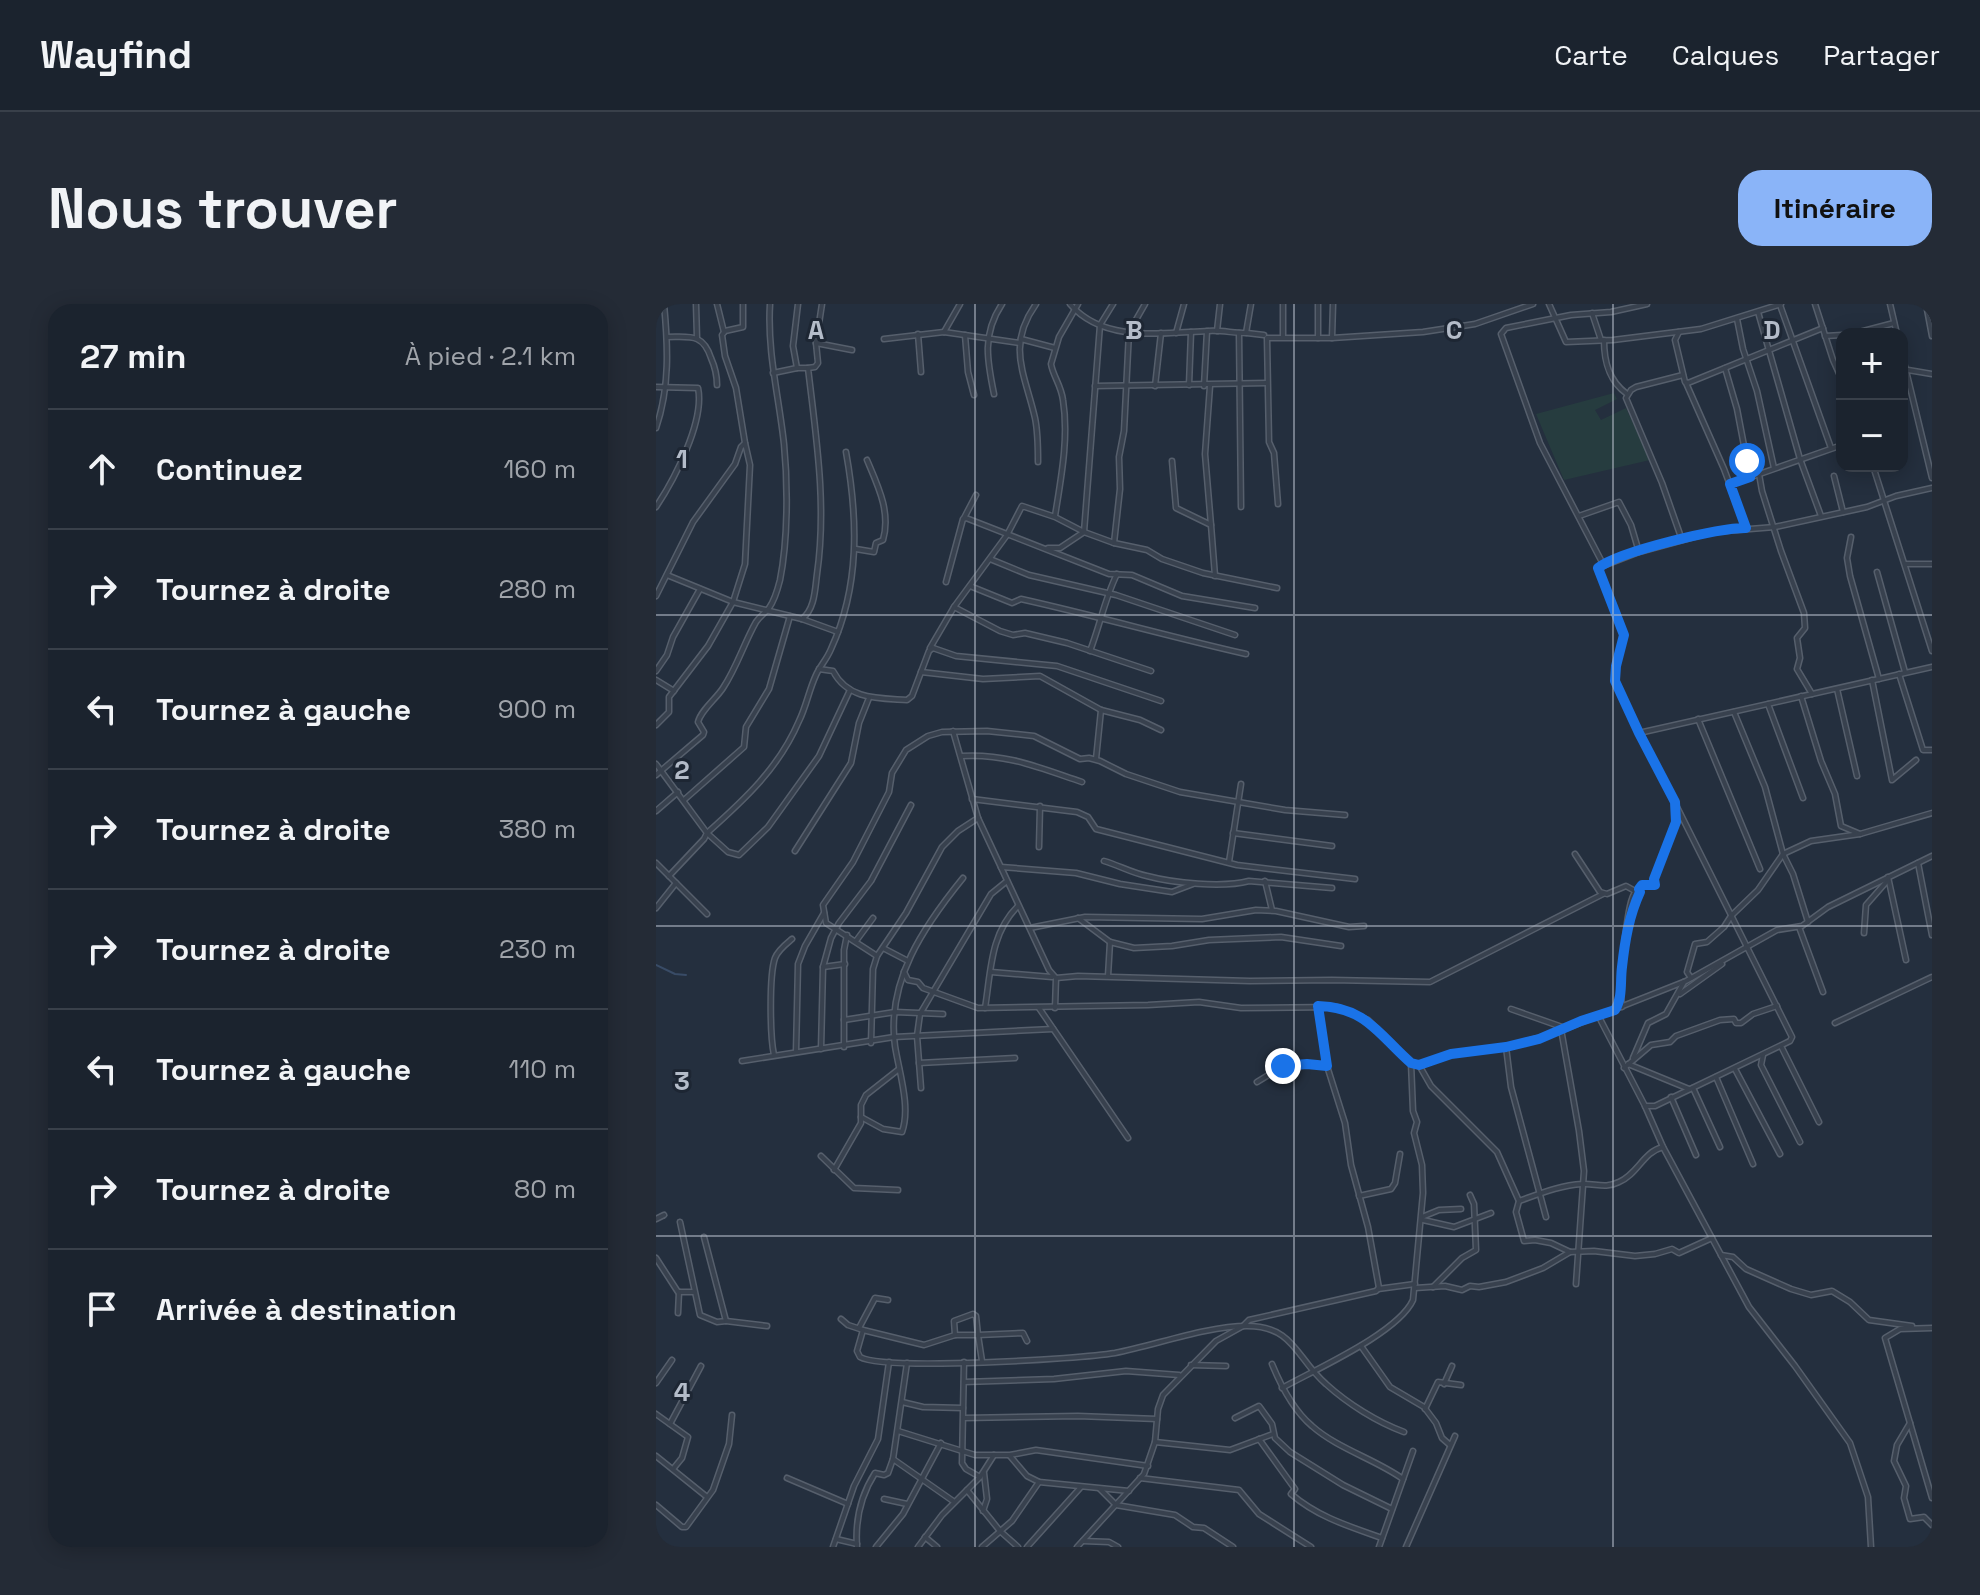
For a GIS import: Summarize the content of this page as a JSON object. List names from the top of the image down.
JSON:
{
  "page": {
    "header": "Wayfind",
    "nav": ["Carte", "Calques", "Partager"],
    "buttons": "Itinéraire",
    "title": "Nous trouver",
    "heading": ["27 min", "À pied · 2.1 km"],
    "map_buttons": ["+", "−"],
    "list": [
      ["Continuez", "160 m"],
      ["Tournez à droite", "280 m"],
      ["Tournez à gauche", "900 m"],
      ["Tournez à droite", "380 m"],
      ["Tournez à droite", "230 m"],
      ["Tournez à gauche", "110 m"],
      ["Tournez à droite", "80 m"],
      "Arrivée à destination"
    ]
  },
  "grid": {
    "columns": [
      "A",
      "B",
      "C",
      "D"
    ],
    "rows": [
      "1",
      "2",
      "3",
      "4"
    ]
  }
}
